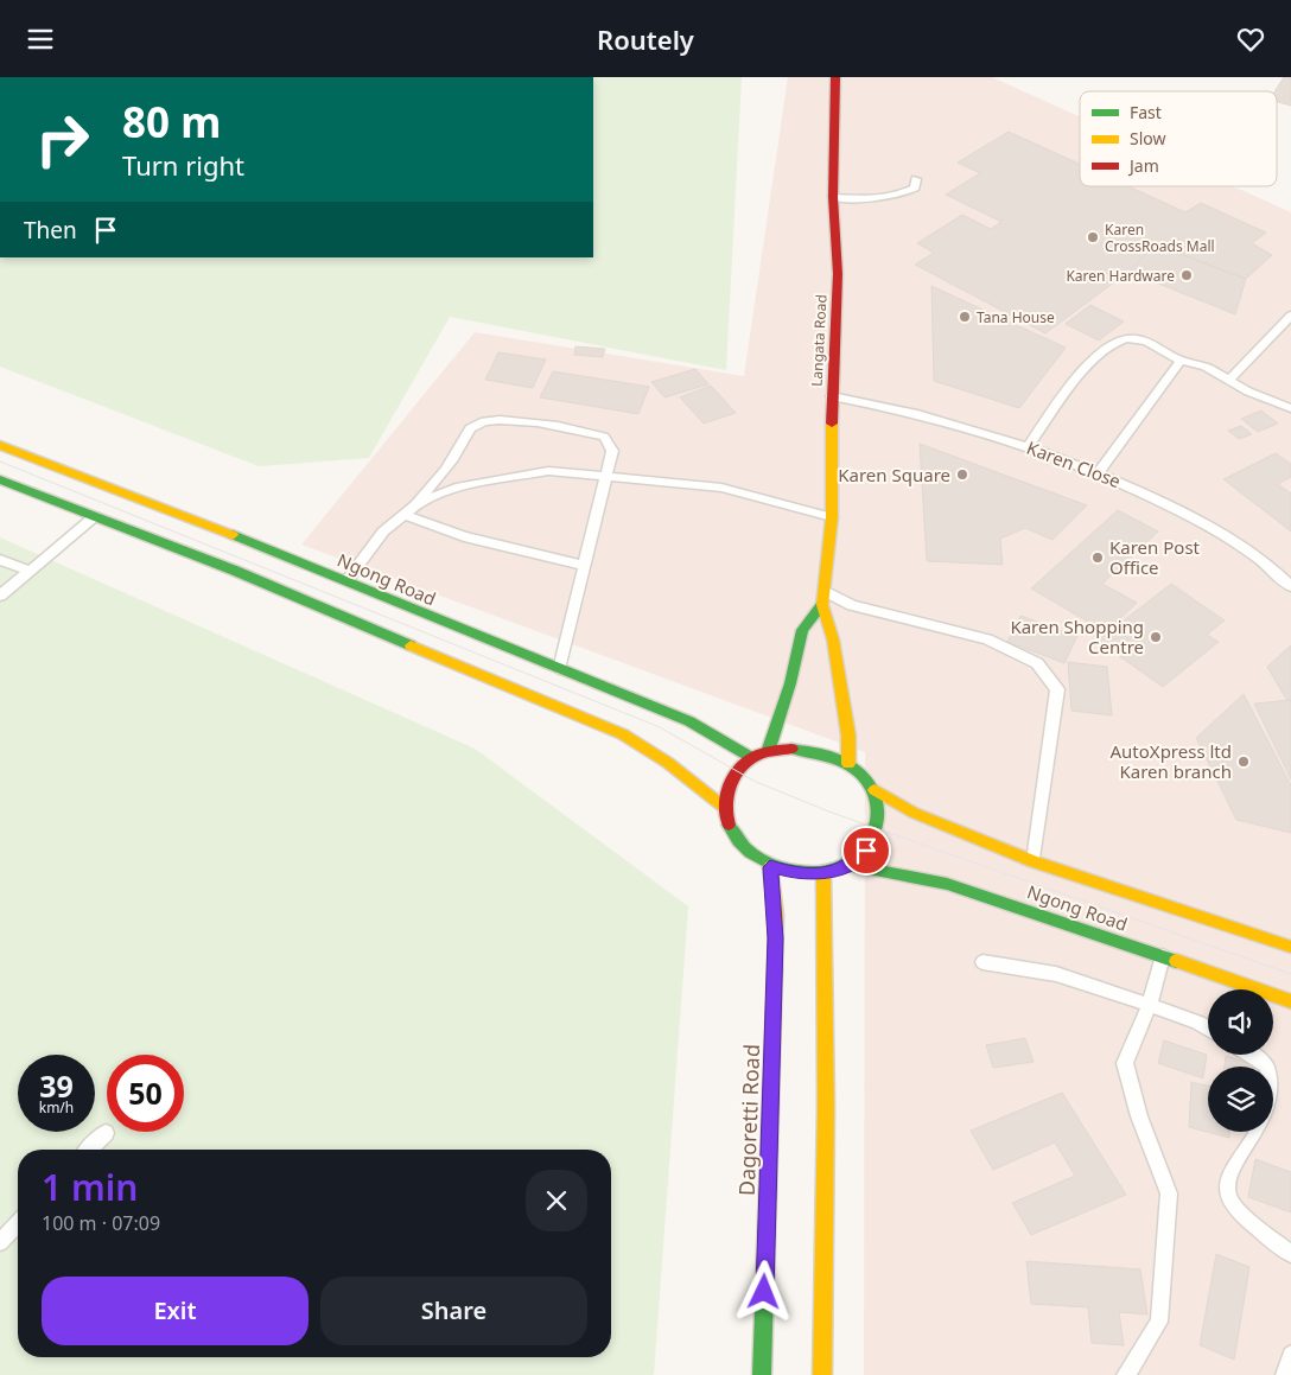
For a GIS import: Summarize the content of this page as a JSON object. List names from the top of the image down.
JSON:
{
  "streets": {
    "main road": ["Langata Road", "Ngong Road", "Dagoretti Road"],
    "lane": ["Karen Close"]
  },
  "crossings": [
    ["Langata Road", "Karen Close"],
    ["Ngong Road", "Dagoretti Road"]
  ],
  "places": [
    "Karen CrossRoads Mall",
    "Karen Hardware",
    "Tana House",
    "Karen Square",
    "Karen Post Office",
    "Karen Shopping Centre",
    "AutoXpress ltd Karen branch"
  ],
  "legend": ["Fast", "Slow", "Jam"],
  "page": {
    "header": "Routely",
    "turn": ["80 m", "Turn right"],
    "then": "Then",
    "speed": "39 km/h",
    "limit": "50",
    "heading": ["1 min", "100 m · 07:09"],
    "buttons": ["Exit", "Share"]
  }
}
